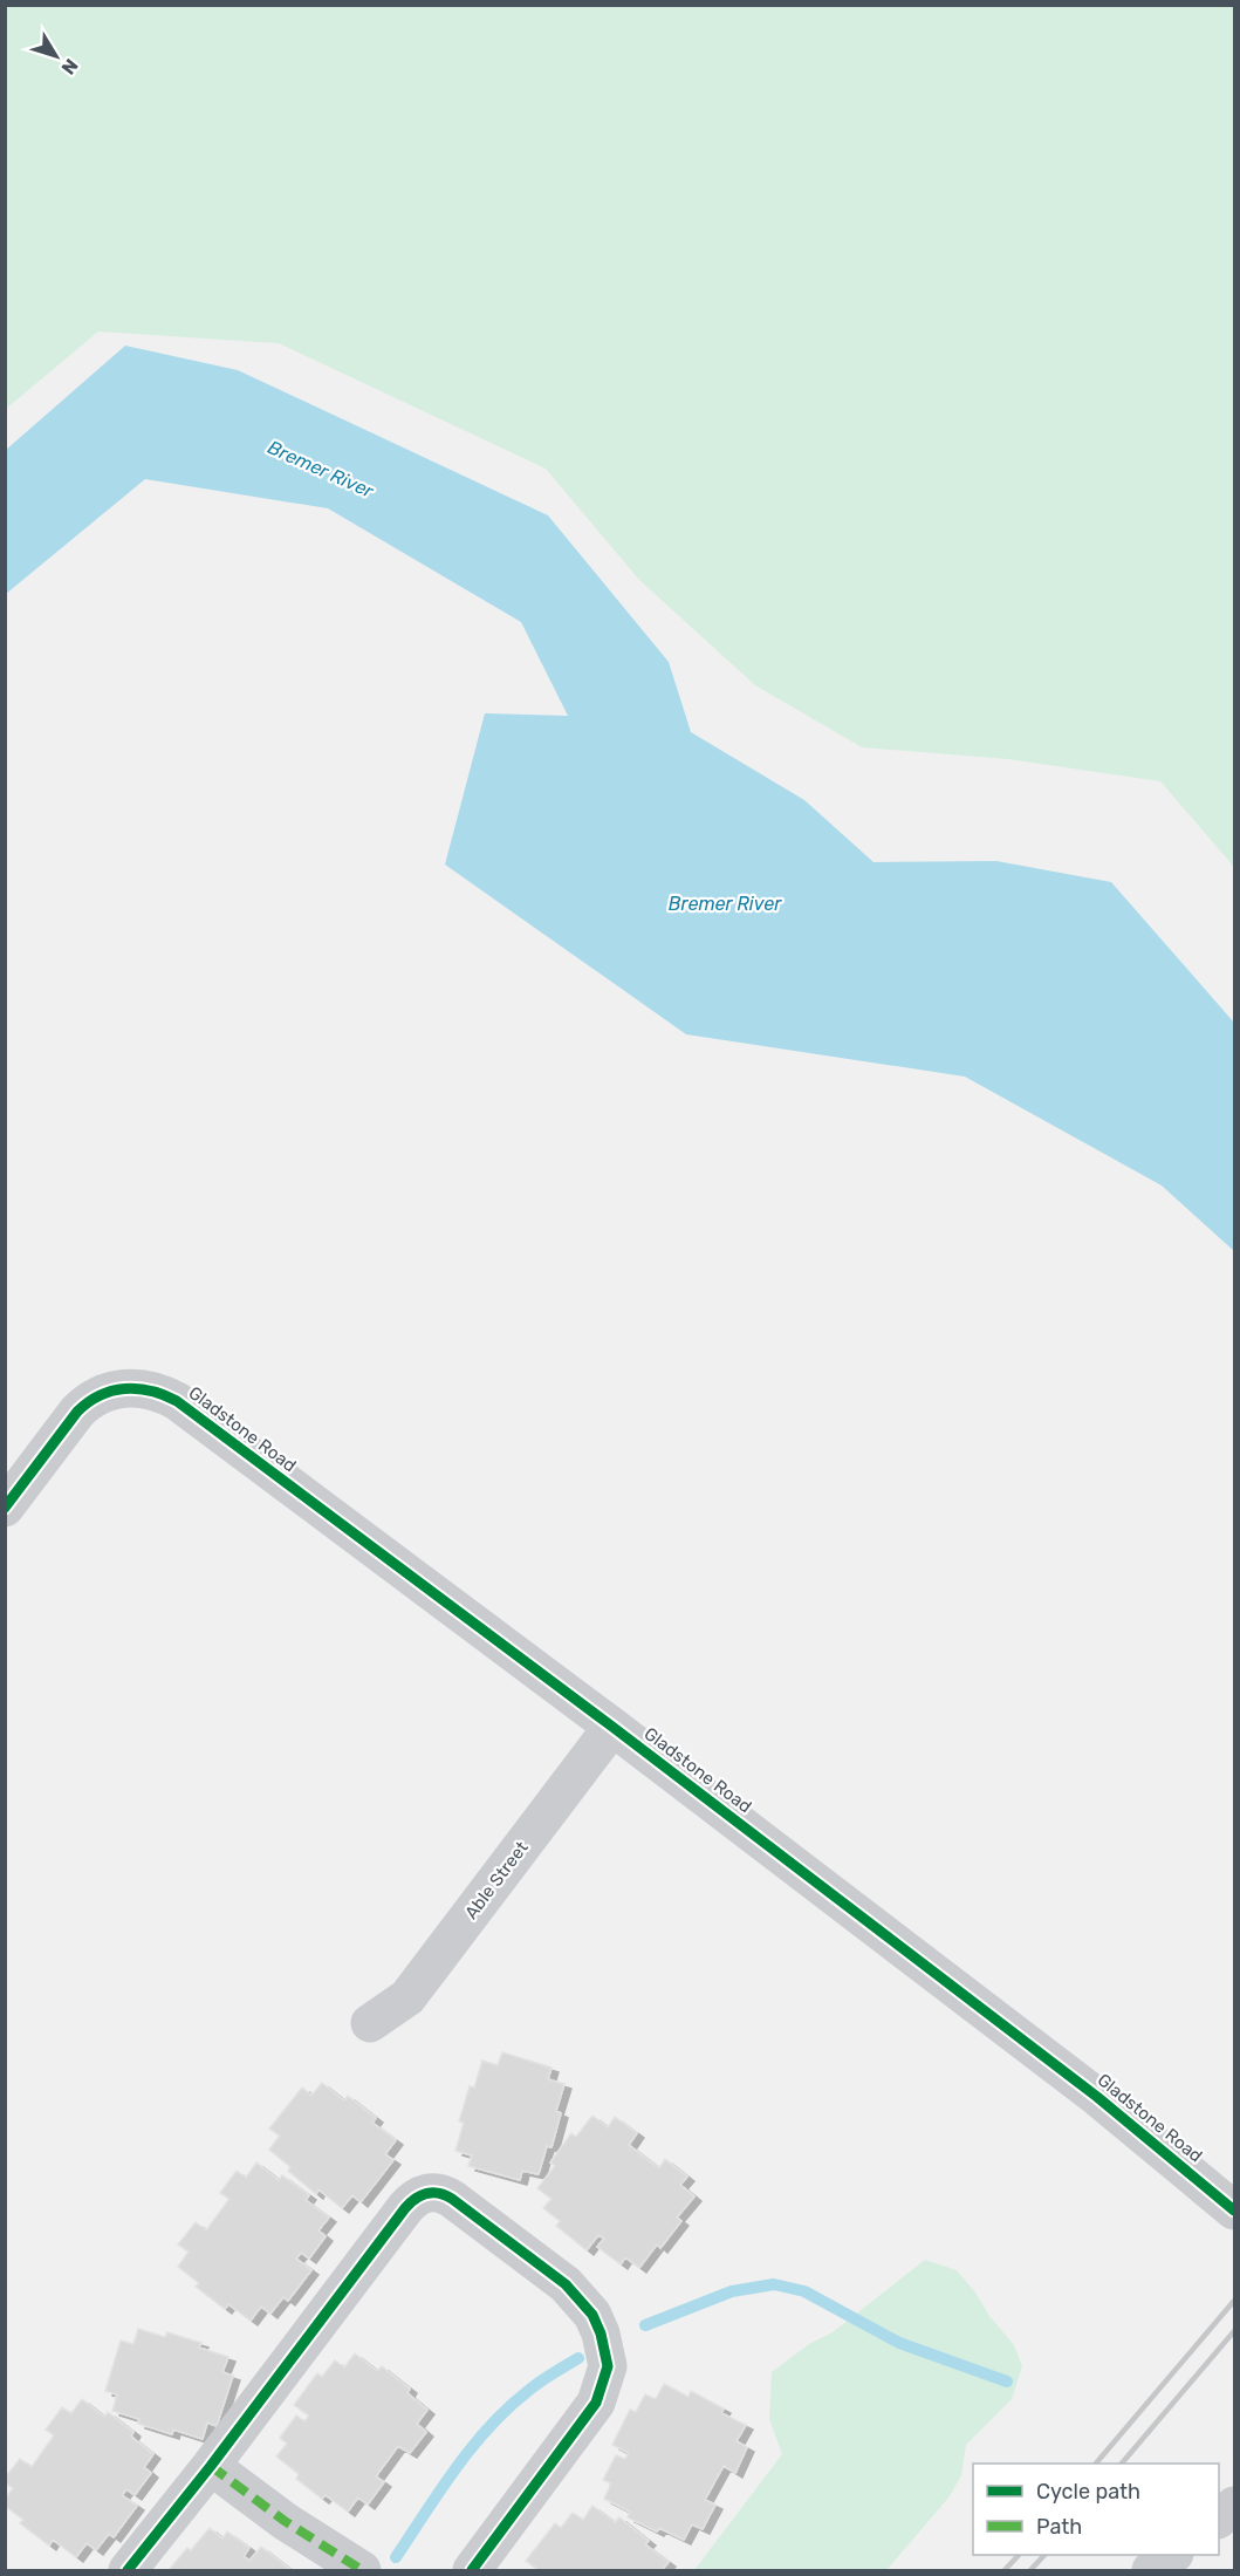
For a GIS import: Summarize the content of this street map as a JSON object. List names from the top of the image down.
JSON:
{
  "streets": {
    "street": ["Gladstone Road", "Able Street"]
  },
  "crossings": [
    ["Gladstone Road", "Able Street"]
  ],
  "water": ["Bremer River"],
  "legend": ["Cycle path", "Path"],
  "north": "bottom right"
}
